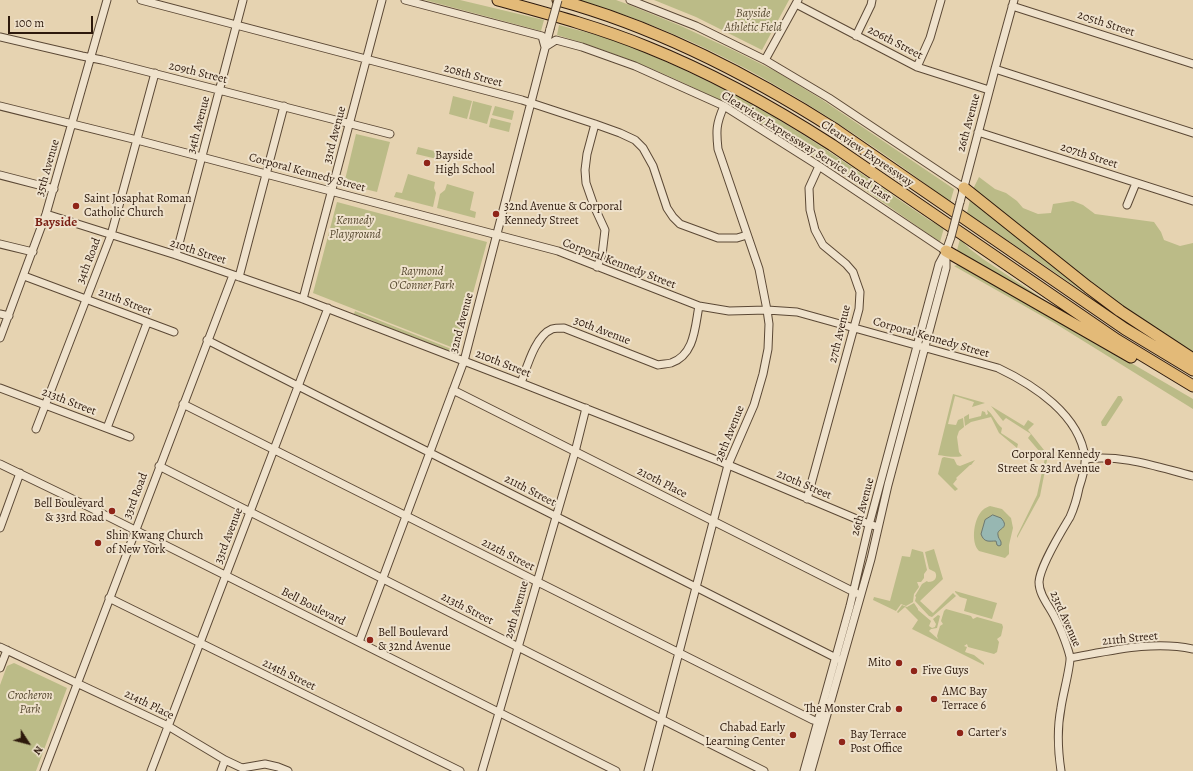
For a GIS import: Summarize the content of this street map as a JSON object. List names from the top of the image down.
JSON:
{
  "streets": {
    "highway": ["Clearview Expressway"],
    "street": [
      "205th Street",
      "206th Street",
      "209th Street",
      "208th Street",
      "26th Avenue",
      "34th Avenue",
      "33rd Avenue",
      "Clearview Expressway Service Road East",
      "207th Street",
      "35th Avenue",
      "Corporal Kennedy Street",
      "210th Street",
      "34th Road",
      "211th Street",
      "32nd Avenue",
      "30th Avenue",
      "27th Avenue",
      "213th Street",
      "28th Avenue",
      "210th Place",
      "33rd Road",
      "212th Street",
      "Bell Boulevard",
      "29th Avenue",
      "23rd Avenue",
      "214th Street",
      "214th Place"
    ]
  },
  "crossings": [
    ["205th Street", "26th Avenue"],
    ["206th Street", "26th Avenue"],
    ["209th Street", "34th Avenue"],
    ["209th Street", "33rd Avenue"],
    ["209th Street", "35th Avenue"],
    ["209th Street", "34th Road"],
    ["209th Street", "33rd Road"],
    ["208th Street", "34th Avenue"],
    ["208th Street", "33rd Avenue"],
    ["208th Street", "32nd Avenue"],
    ["208th Street", "28th Avenue"],
    ["26th Avenue", "Clearview Expressway Service Road East"],
    ["26th Avenue", "207th Street"],
    ["26th Avenue", "Corporal Kennedy Street"],
    ["26th Avenue", "210th Street"],
    ["26th Avenue", "211th Street"],
    ["26th Avenue", "210th Place"],
    ["26th Avenue", "212th Street"],
    ["34th Avenue", "Corporal Kennedy Street"],
    ["34th Avenue", "210th Street"],
    ["33rd Avenue", "Corporal Kennedy Street"],
    ["33rd Avenue", "210th Street"],
    ["33rd Avenue", "211th Street"],
    ["33rd Avenue", "213th Street"],
    ["33rd Avenue", "212th Street"],
    ["33rd Avenue", "Bell Boulevard"],
    ["33rd Avenue", "214th Street"],
    ["33rd Avenue", "214th Place"],
    ["Clearview Expressway Service Road East", "32nd Avenue"],
    ["Clearview Expressway Service Road East", "27th Avenue"],
    ["Clearview Expressway Service Road East", "28th Avenue"],
    ["Clearview Expressway", "32nd Avenue"],
    ["35th Avenue", "Corporal Kennedy Street"],
    ["35th Avenue", "210th Street"],
    ["35th Avenue", "211th Street"],
    ["Corporal Kennedy Street", "34th Road"],
    ["Corporal Kennedy Street", "32nd Avenue"],
    ["Corporal Kennedy Street", "30th Avenue"],
    ["Corporal Kennedy Street", "27th Avenue"],
    ["Corporal Kennedy Street", "28th Avenue"],
    ["Corporal Kennedy Street", "33rd Road"],
    ["Corporal Kennedy Street", "23rd Avenue"],
    ["210th Street", "34th Road"],
    ["210th Street", "32nd Avenue"],
    ["210th Street", "30th Avenue"],
    ["210th Street", "27th Avenue"],
    ["210th Street", "28th Avenue"],
    ["210th Street", "33rd Road"],
    ["210th Street", "29th Avenue"],
    ["34th Road", "211th Street"],
    ["34th Road", "213th Street"],
    ["211th Street", "32nd Avenue"],
    ["211th Street", "28th Avenue"],
    ["211th Street", "33rd Road"],
    ["211th Street", "29th Avenue"],
    ["211th Street", "23rd Avenue"],
    ["32nd Avenue", "213th Street"],
    ["32nd Avenue", "210th Place"],
    ["32nd Avenue", "212th Street"],
    ["32nd Avenue", "Bell Boulevard"],
    ["213th Street", "28th Avenue"],
    ["213th Street", "33rd Road"],
    ["213th Street", "29th Avenue"],
    ["28th Avenue", "210th Place"],
    ["28th Avenue", "212th Street"],
    ["210th Place", "29th Avenue"],
    ["33rd Road", "212th Street"],
    ["33rd Road", "Bell Boulevard"],
    ["33rd Road", "214th Street"],
    ["33rd Road", "214th Place"],
    ["212th Street", "29th Avenue"],
    ["Bell Boulevard", "29th Avenue"]
  ],
  "districts": ["Bayside"],
  "parks": [
    "Bayside Athletic Field",
    "Kennedy Playground",
    "Raymond O'Conner Park",
    "Crocheron Park"
  ],
  "places": [
    "Bayside High School",
    "Saint Josaphat Roman Catholic Church",
    "32nd Avenue & Corporal Kennedy Street",
    "Corporal Kennedy Street & 23rd Avenue",
    "Bell Boulevard & 33rd Road",
    "Shin Kwang Church of New York",
    "Bell Boulevard & 32nd Avenue",
    "Mito",
    "Five Guys",
    "AMC Bay Terrace 6",
    "The Monster Crab",
    "Carter's",
    "Chabad Early Learning Center",
    "Bay Terrace Post Office"
  ],
  "scale_bar": "100 m",
  "north": "bottom right"
}
